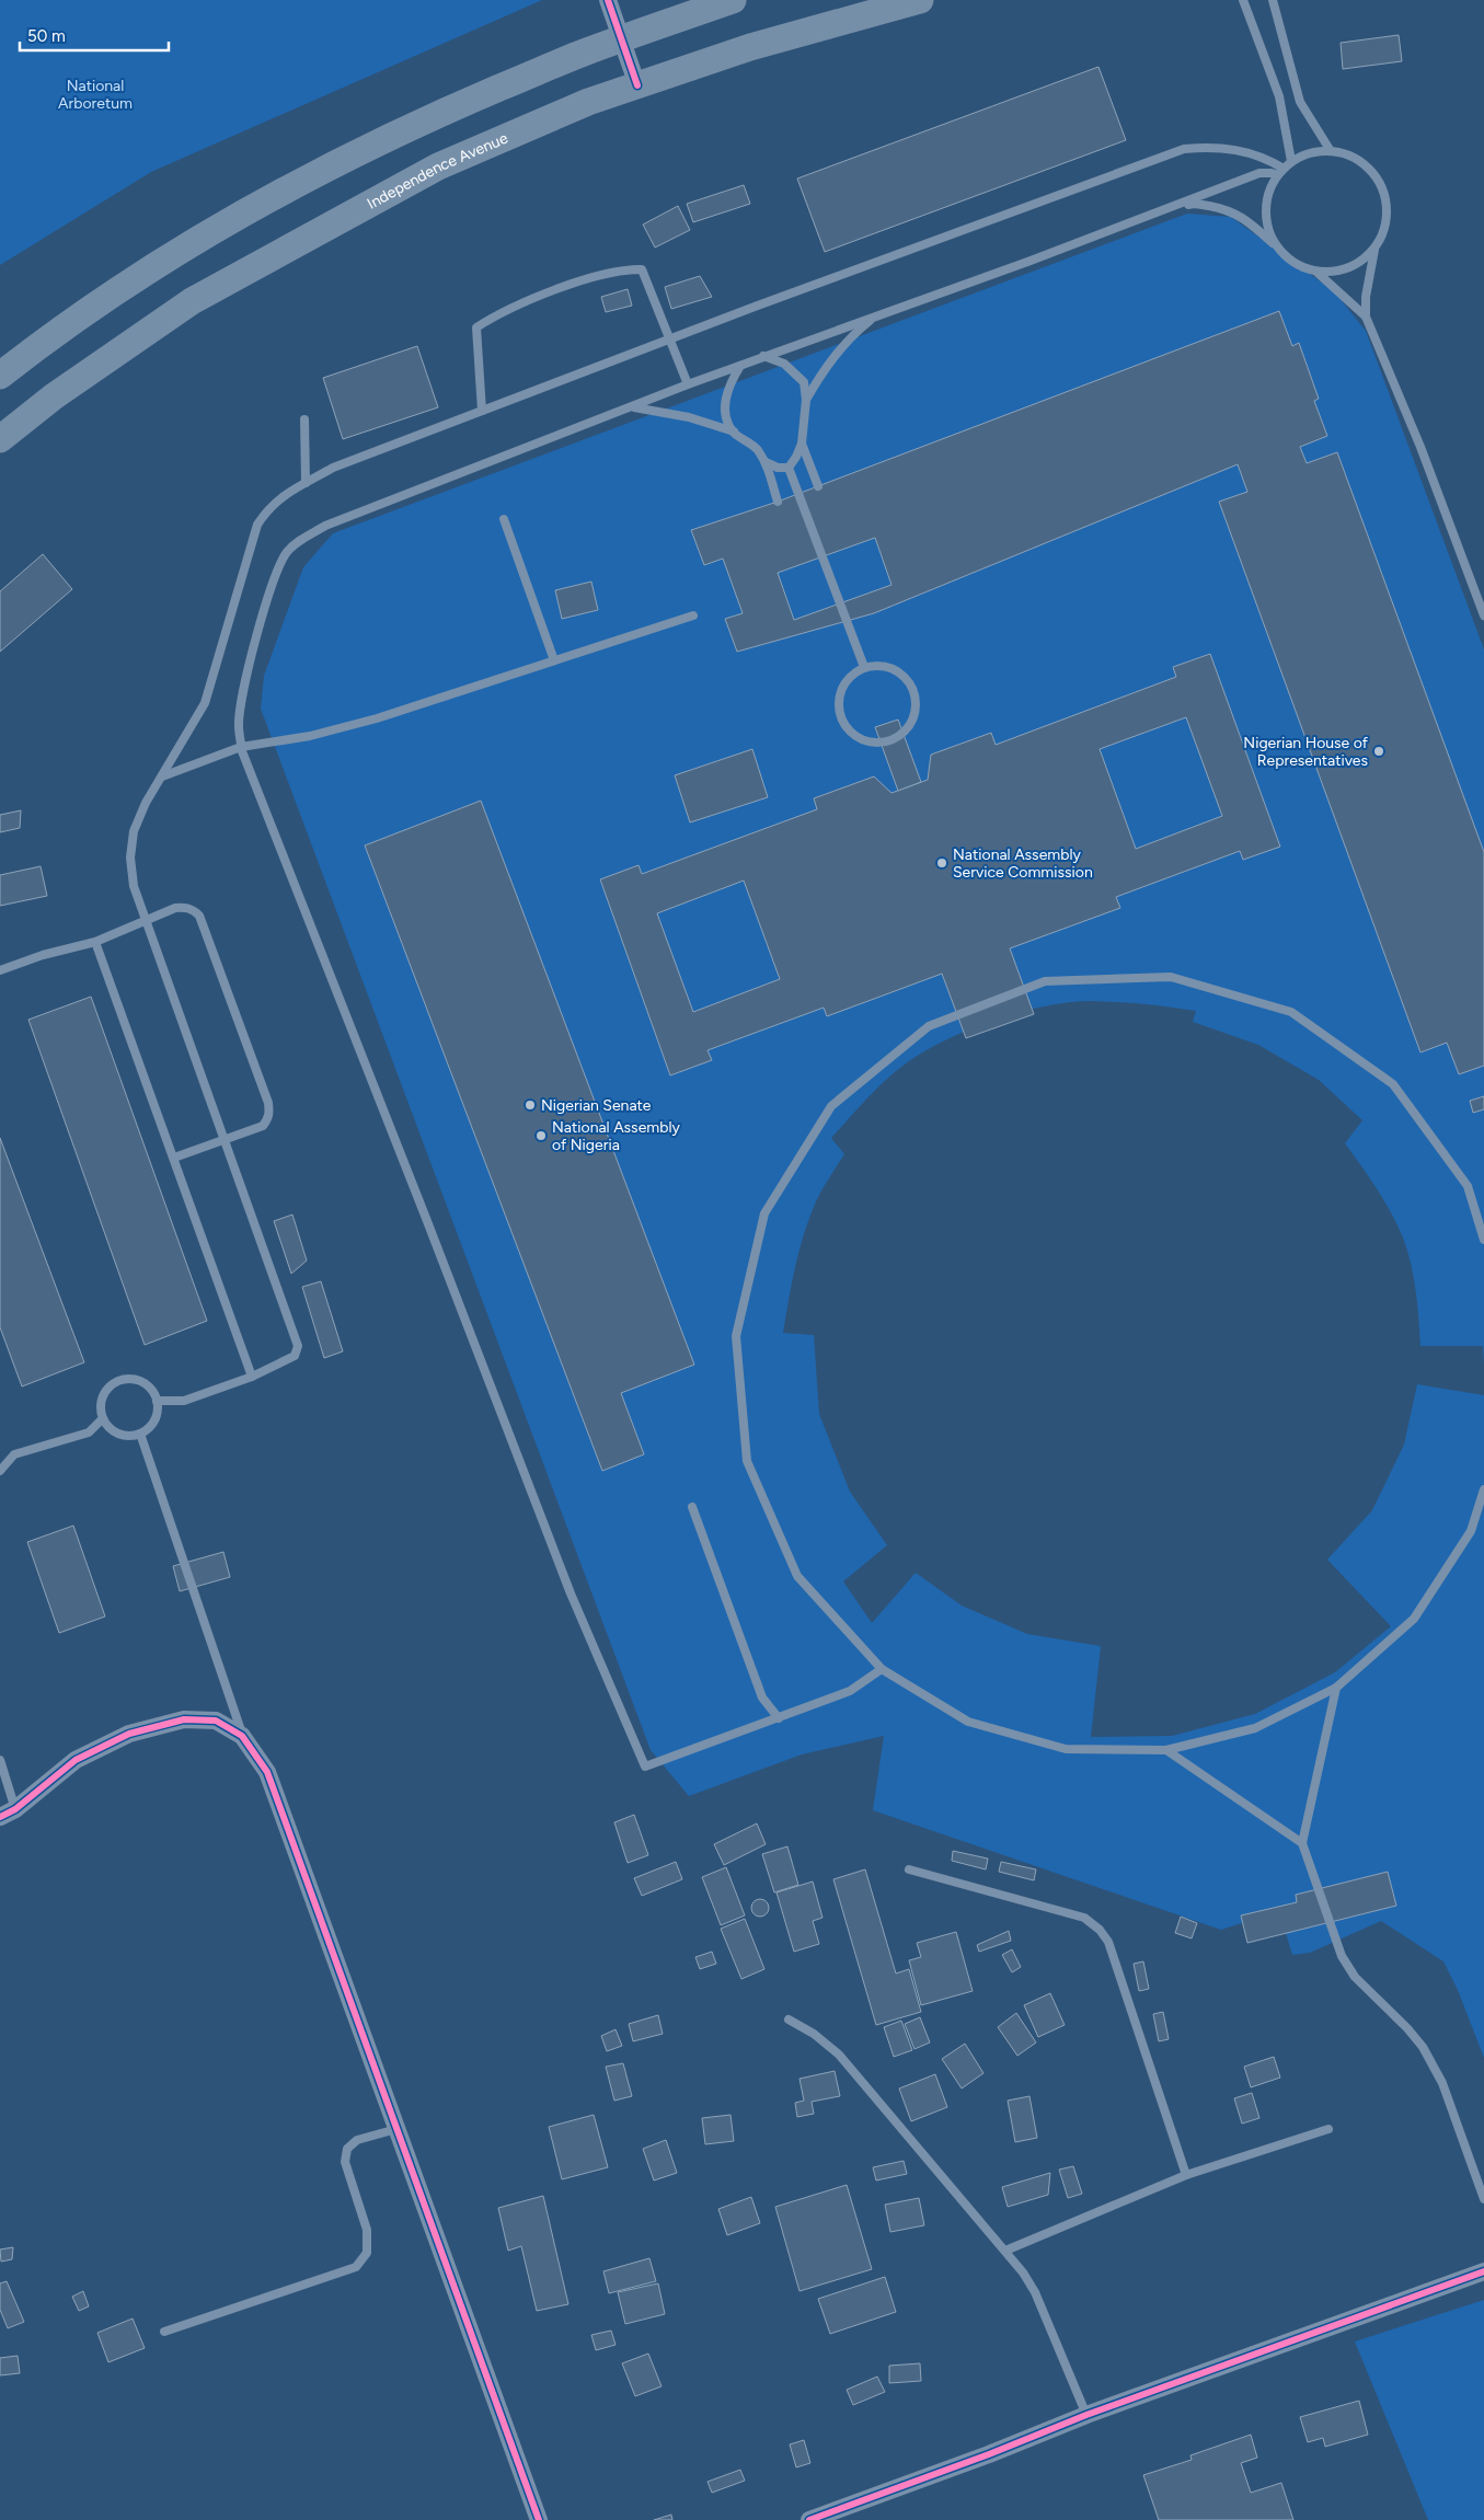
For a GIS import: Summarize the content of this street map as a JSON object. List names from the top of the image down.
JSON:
{
  "streets": {
    "main road": ["Independence Avenue"]
  },
  "parks": ["National Arboretum"],
  "places": [
    "Nigerian House of Representatives",
    "National Assembly Service Commission",
    "Nigerian Senate",
    "National Assembly of Nigeria"
  ],
  "scale_bar": "50 m"
}
